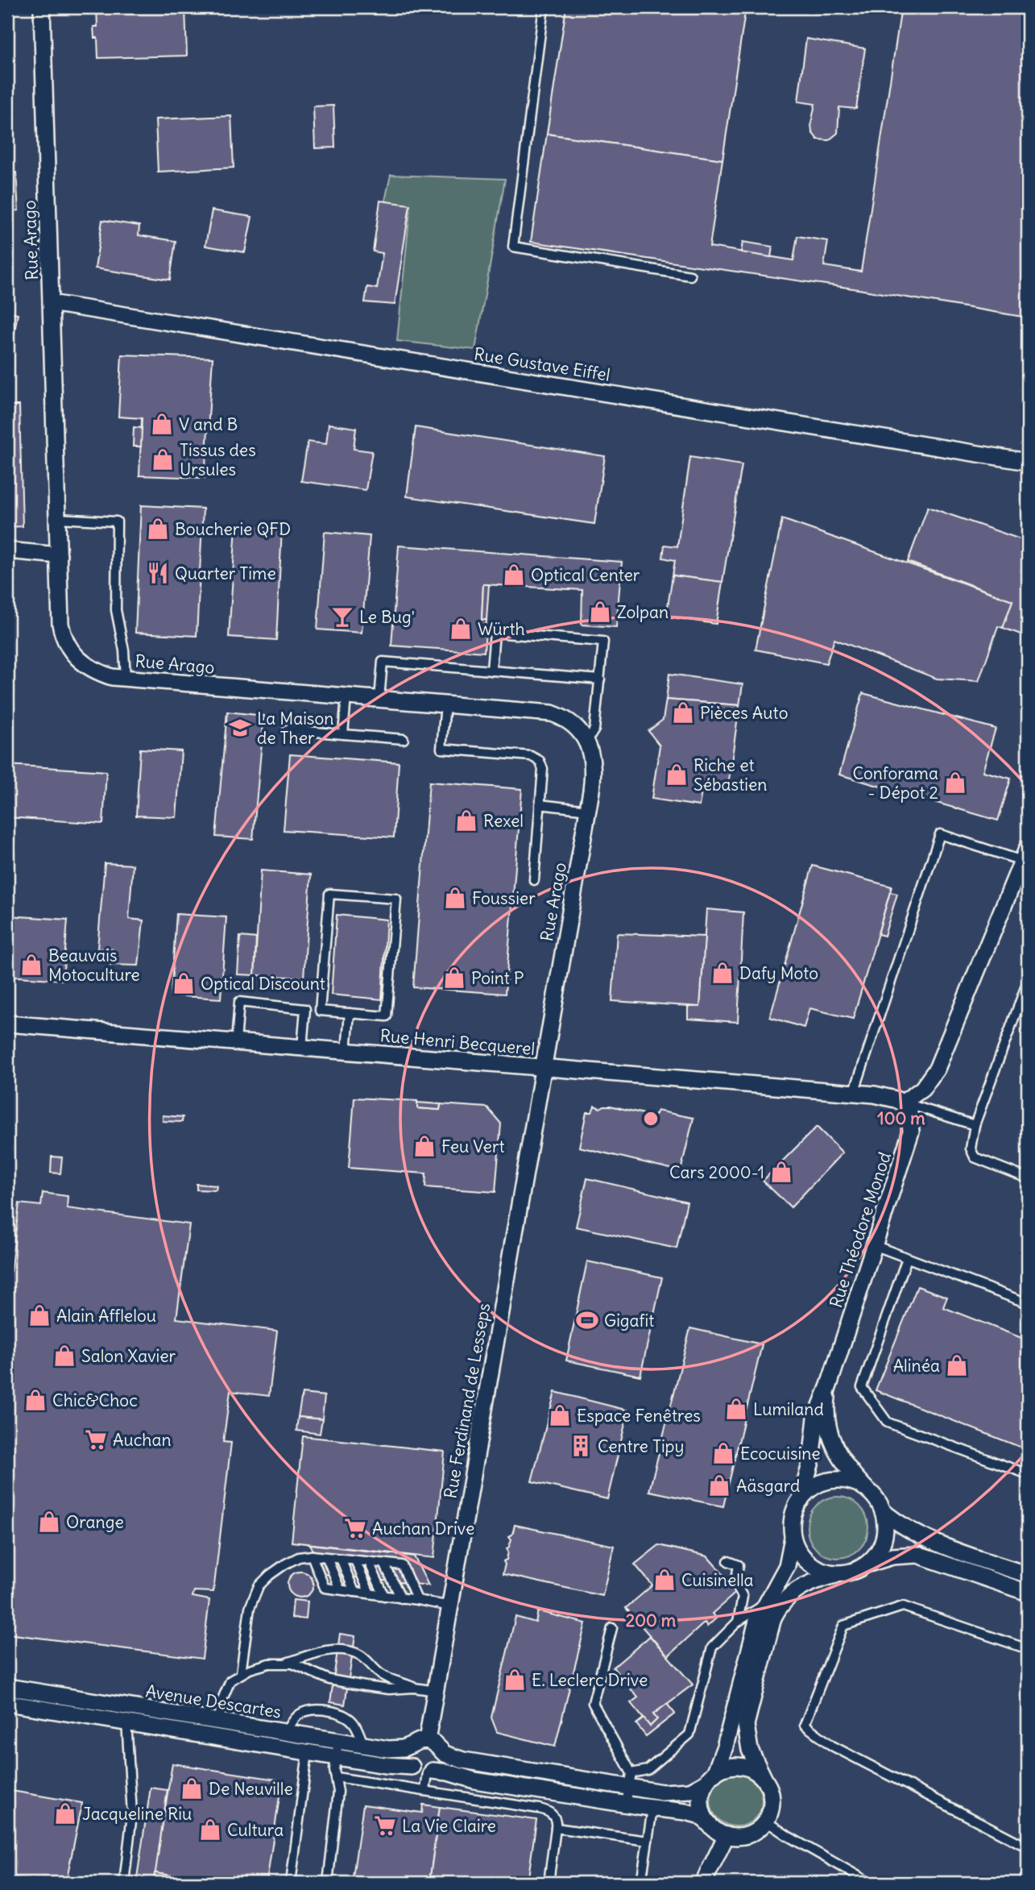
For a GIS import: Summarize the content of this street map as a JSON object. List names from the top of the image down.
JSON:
{
  "streets": {
    "street": [
      "Rue Arago",
      "Rue Gustave Eiffel",
      "Rue Henri Becquerel",
      "Rue Théodore Monod",
      "Rue Ferdinand de Lesseps",
      "Avenue Descartes"
    ]
  },
  "crossings": [
    ["Rue Arago", "Rue Gustave Eiffel"],
    ["Rue Arago", "Rue Henri Becquerel"],
    ["Rue Arago", "Rue Ferdinand de Lesseps"],
    ["Rue Henri Becquerel", "Rue Théodore Monod"],
    ["Rue Henri Becquerel", "Rue Ferdinand de Lesseps"],
    ["Rue Ferdinand de Lesseps", "Avenue Descartes"]
  ],
  "places": {
    "shop": [
      "V and B",
      "Tissus des Ursules",
      "Boucherie QFD",
      "Optical Center",
      "Zolpan",
      "Würth",
      "Pièces Auto",
      "Riche et Sébastien",
      "Conforama - Dépot 2",
      "Rexel",
      "Foussier",
      "Beauvais Motoculture",
      "Dafy Moto",
      "Point P",
      "Optical Discount",
      "Feu Vert",
      "Cars 2000-1",
      "Alain Afflelou",
      "Salon Xavier",
      "Alinéa",
      "Chic&Choc",
      "Lumiland",
      "Espace Fenêtres",
      "Ecocuisine",
      "Aäsgard",
      "Orange",
      "Cuisinella",
      "E. Leclerc Drive",
      "De Neuville",
      "Jacqueline Riu",
      "Cultura"
    ],
    "restaurant": ["Quarter Time"],
    "bar": ["Le Bug'"],
    "school or university": ["La Maison de Ther"],
    "sports": ["Gigafit"],
    "supermarket": ["Auchan", "Auchan Drive", "La Vie Claire"],
    "building": ["Centre Tipy"]
  },
  "rings": ["100 m", "200 m"]
}
